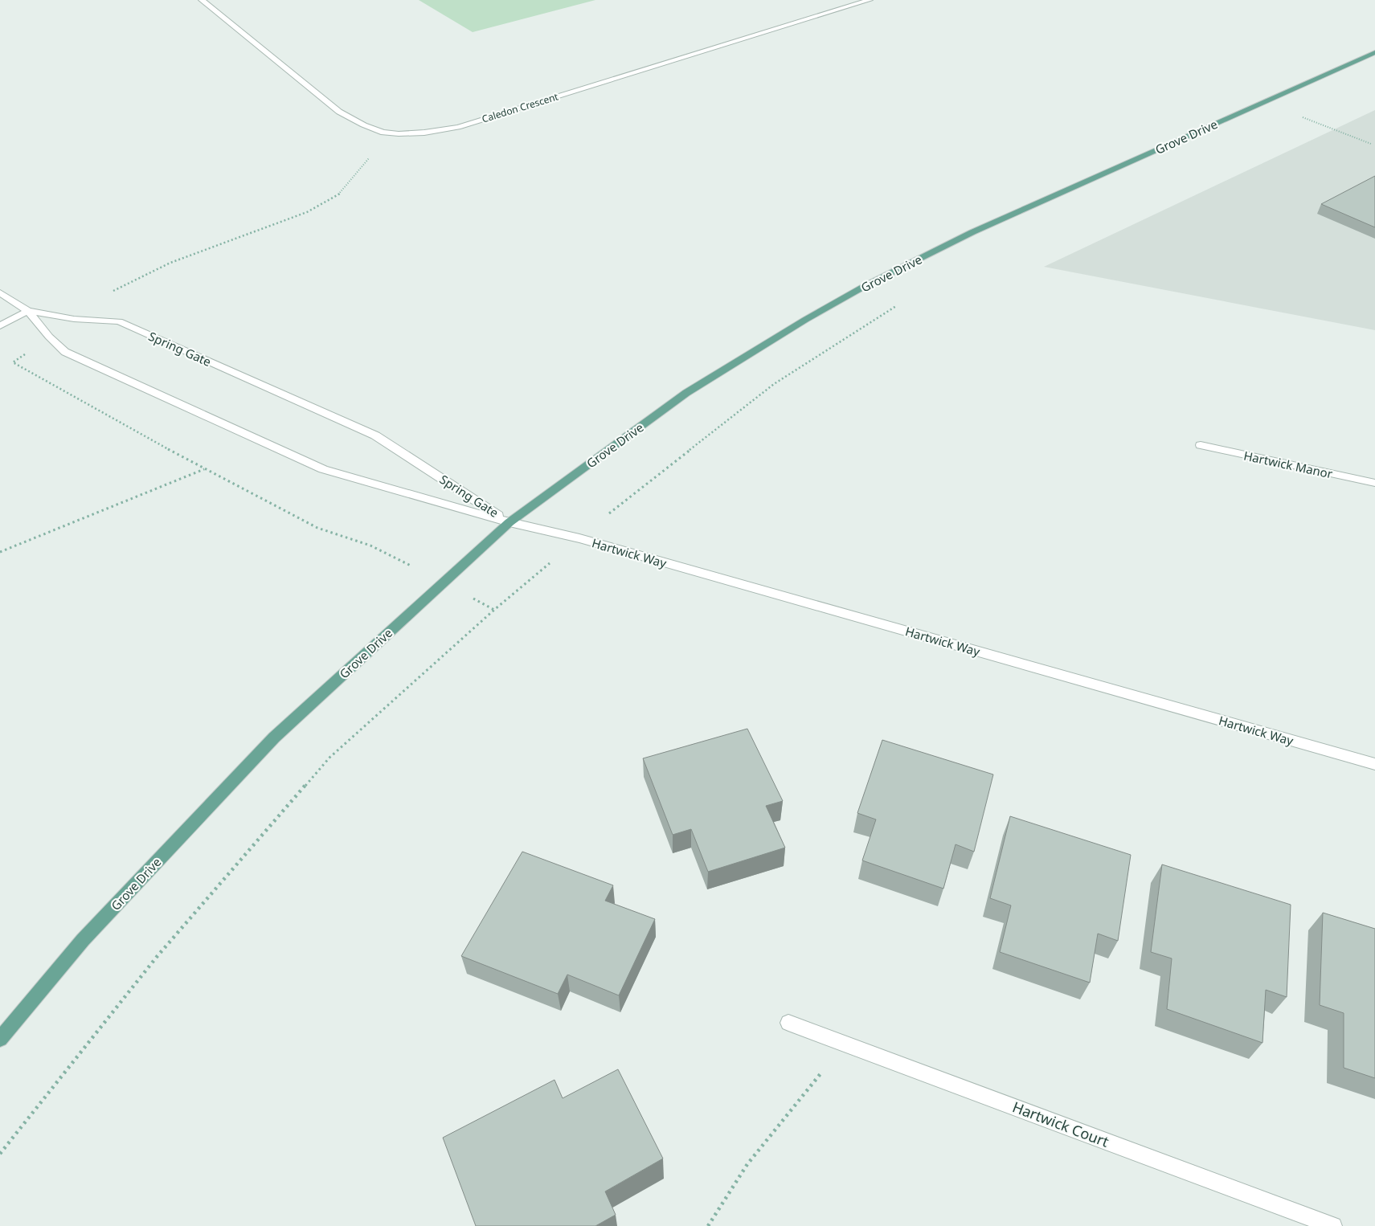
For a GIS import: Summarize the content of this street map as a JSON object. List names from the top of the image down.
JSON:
{
  "streets": {
    "main road": ["Grove Drive"],
    "street": [
      "Caledon Crescent",
      "Spring Gate",
      "Hartwick Manor",
      "Hartwick Way",
      "Hartwick Court"
    ]
  },
  "crossings": [
    ["Grove Drive", "Spring Gate"],
    ["Grove Drive", "Hartwick Way"],
    ["Spring Gate", "Hartwick Way"]
  ]
}
